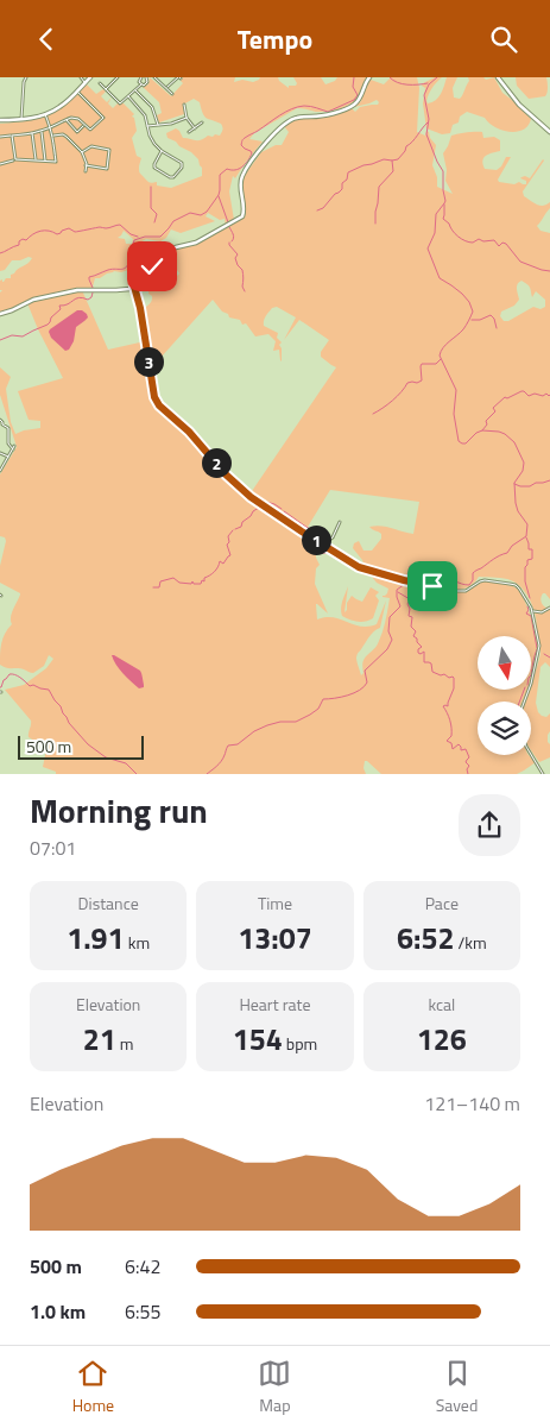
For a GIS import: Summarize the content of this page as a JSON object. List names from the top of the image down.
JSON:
{
  "scale_bar": "500 m",
  "north": "bottom",
  "page": {
    "header": "Tempo",
    "pins": ["3", "2", "1"],
    "scale": "500 m",
    "heading": ["Morning run", "07:01"],
    "stats": [
      ["Distance", "1.91 km"],
      ["Time", "13:07"],
      ["Pace", "6:52 /km"],
      ["Elevation", "21 m"],
      ["Heart rate", "154 bpm"],
      ["kcal", "126"]
    ],
    "chart": ["Elevation", "121–140 m"],
    "list": [
      {
        "name": "500 m",
        "note": "6:42"
      },
      {
        "name": "1.0 km",
        "note": "6:55"
      }
    ],
    "tabs": ["Home", "Map", "Saved"]
  }
}
